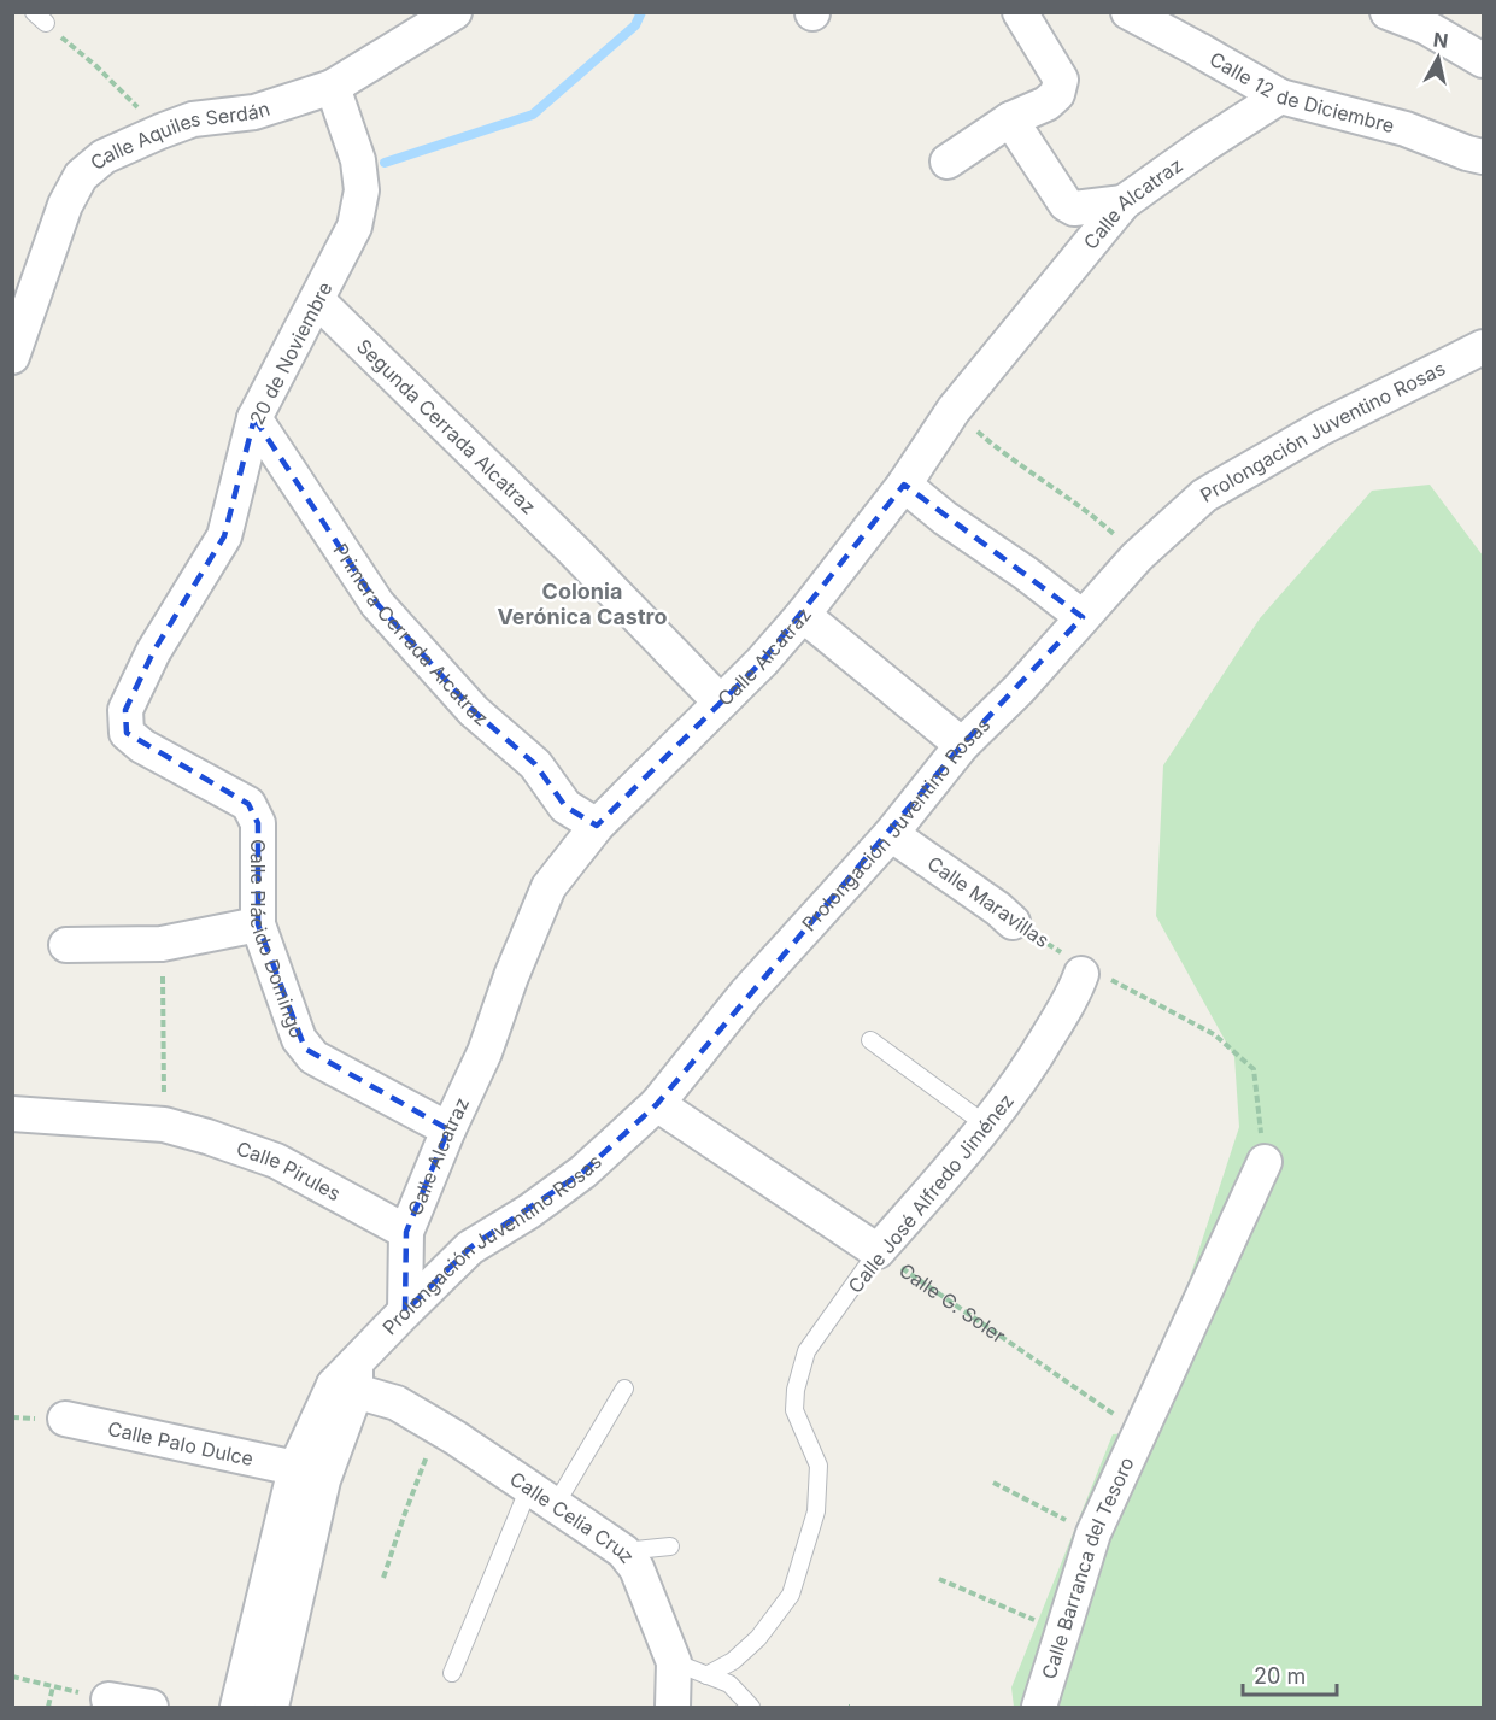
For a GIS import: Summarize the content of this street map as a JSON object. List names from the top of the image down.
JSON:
{
  "streets": {
    "street": [
      "Calle 12 de Diciembre",
      "Calle Aquiles Serdán",
      "Calle Alcatraz",
      "20 de Noviembre",
      "Segunda Cerrada Alcatraz",
      "Prolongación Juventino Rosas",
      "Primera Cerrada Alcatraz",
      "Calle Maravillas",
      "Calle Plácido Domingo",
      "Calle Pirules",
      "Calle José Alfredo Jiménez",
      "Calle G. Soler",
      "Calle Palo Dulce",
      "Calle Celia Cruz",
      "Calle Barranca del Tesoro"
    ]
  },
  "crossings": [
    ["Calle 12 de Diciembre", "Calle Alcatraz"],
    ["Calle Aquiles Serdán", "20 de Noviembre"],
    ["Calle Alcatraz", "Segunda Cerrada Alcatraz"],
    ["Calle Alcatraz", "Prolongación Juventino Rosas"],
    ["Calle Alcatraz", "Primera Cerrada Alcatraz"],
    ["Calle Alcatraz", "Calle Plácido Domingo"],
    ["Calle Alcatraz", "Calle Pirules"],
    ["20 de Noviembre", "Segunda Cerrada Alcatraz"],
    ["20 de Noviembre", "Primera Cerrada Alcatraz"],
    ["20 de Noviembre", "Calle Plácido Domingo"],
    ["Prolongación Juventino Rosas", "Calle Maravillas"],
    ["Prolongación Juventino Rosas", "Calle G. Soler"],
    ["Prolongación Juventino Rosas", "Calle Palo Dulce"],
    ["Prolongación Juventino Rosas", "Calle Celia Cruz"],
    ["Calle Maravillas", "Calle José Alfredo Jiménez"],
    ["Calle José Alfredo Jiménez", "Calle G. Soler"],
    ["Calle G. Soler", "Calle Barranca del Tesoro"]
  ],
  "districts": ["Colonia Verónica Castro"],
  "scale_bar": "20 m",
  "north": "top"
}
